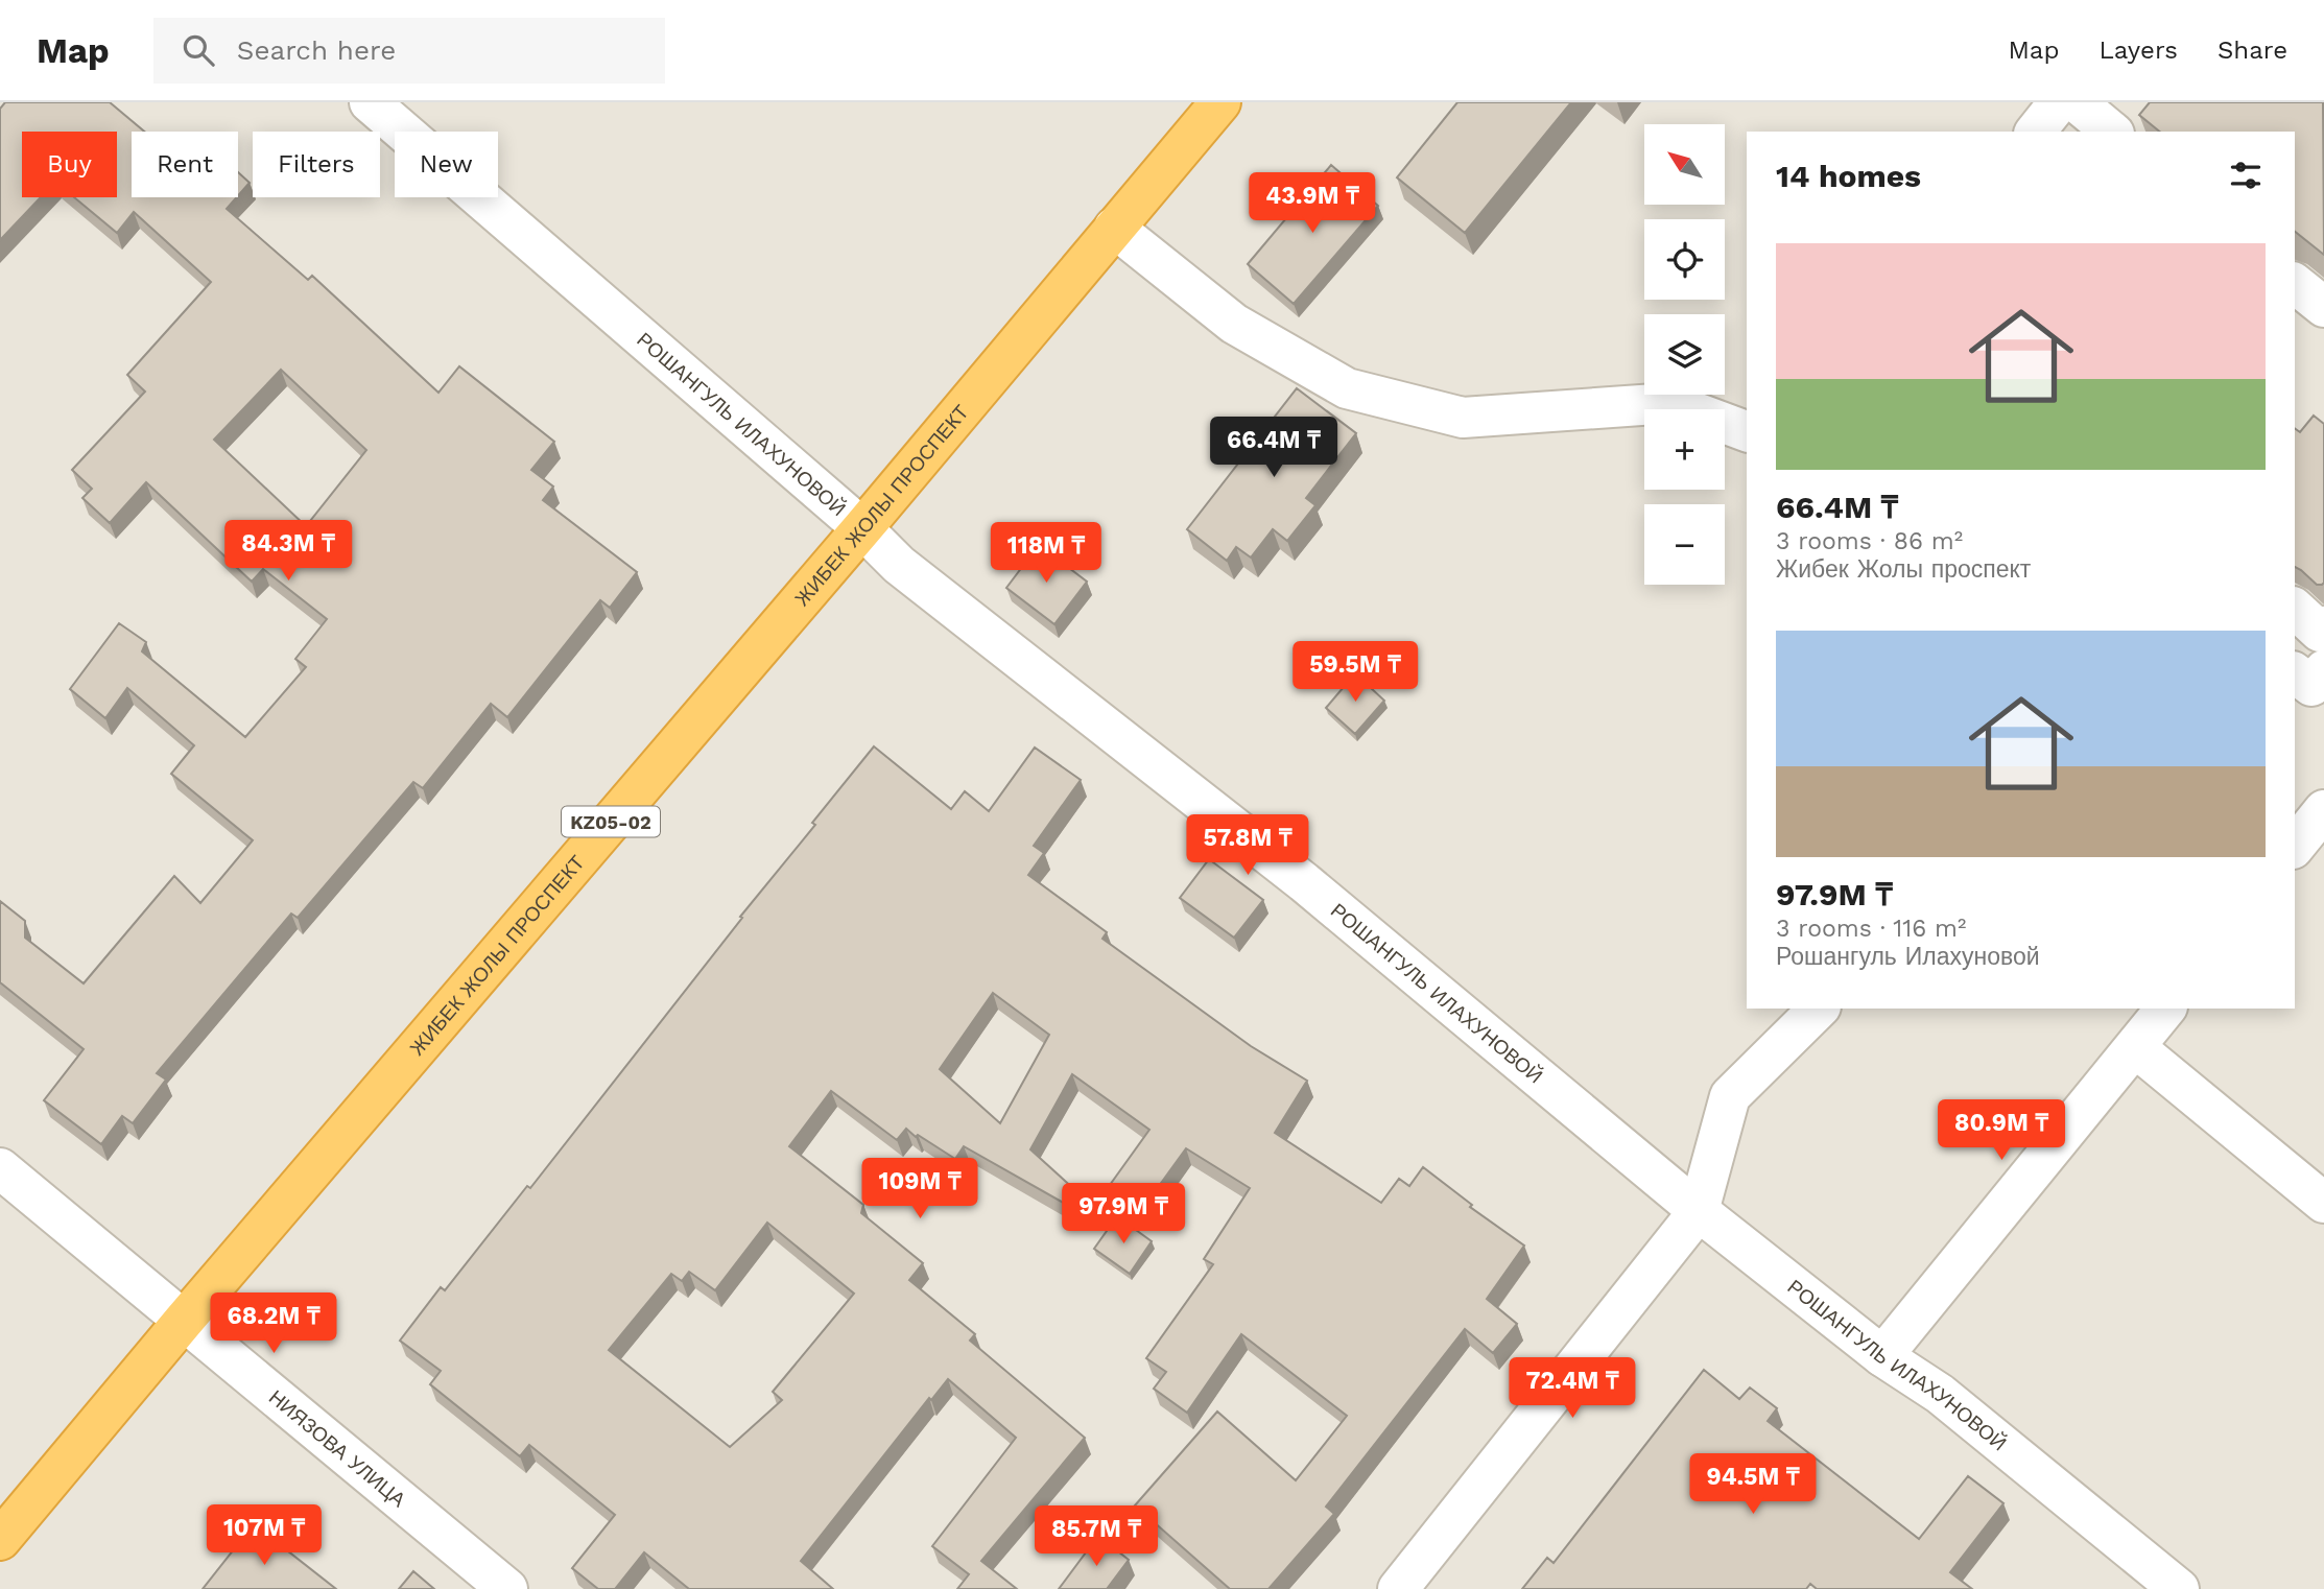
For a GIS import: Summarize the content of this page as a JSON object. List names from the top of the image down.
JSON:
{
  "streets": {
    "highway": ["ЖИБЕК ЖОЛЫ ПРОСПЕКТ", "KZ05-02"],
    "street": ["РОШАНГУЛЬ ИЛАХУНОВОЙ", "НИЯЗОВА УЛИЦА"]
  },
  "crossings": [
    ["РОШАНГУЛЬ ИЛАХУНОВОЙ", "ЖИБЕК ЖОЛЫ ПРОСПЕКТ"],
    ["ЖИБЕК ЖОЛЫ ПРОСПЕКТ", "НИЯЗОВА УЛИЦА"]
  ],
  "north": "top left",
  "page": {
    "header": "Map",
    "search": "Search here",
    "nav": ["Map", "Layers", "Share"],
    "map_buttons": ["+", "−"],
    "chip": [
      "Buy",
      "Rent",
      "Filters",
      "New"
    ],
    "heading": "14 homes",
    "price": [
      "43.9M ₸",
      "66.4M ₸",
      "84.3M ₸",
      "118M ₸",
      "59.5M ₸",
      "57.8M ₸",
      "80.9M ₸",
      "109M ₸",
      "97.9M ₸",
      "68.2M ₸",
      "72.4M ₸",
      "94.5M ₸",
      "107M ₸",
      "85.7M ₸"
    ],
    "list": [
      {
        "name": "66.4M ₸",
        "note": "3 rooms · 86 m² · Жибек Жолы проспект"
      },
      {
        "name": "97.9M ₸",
        "note": "3 rooms · 116 m² · Рошангуль Илахуновой"
      }
    ]
  }
}
